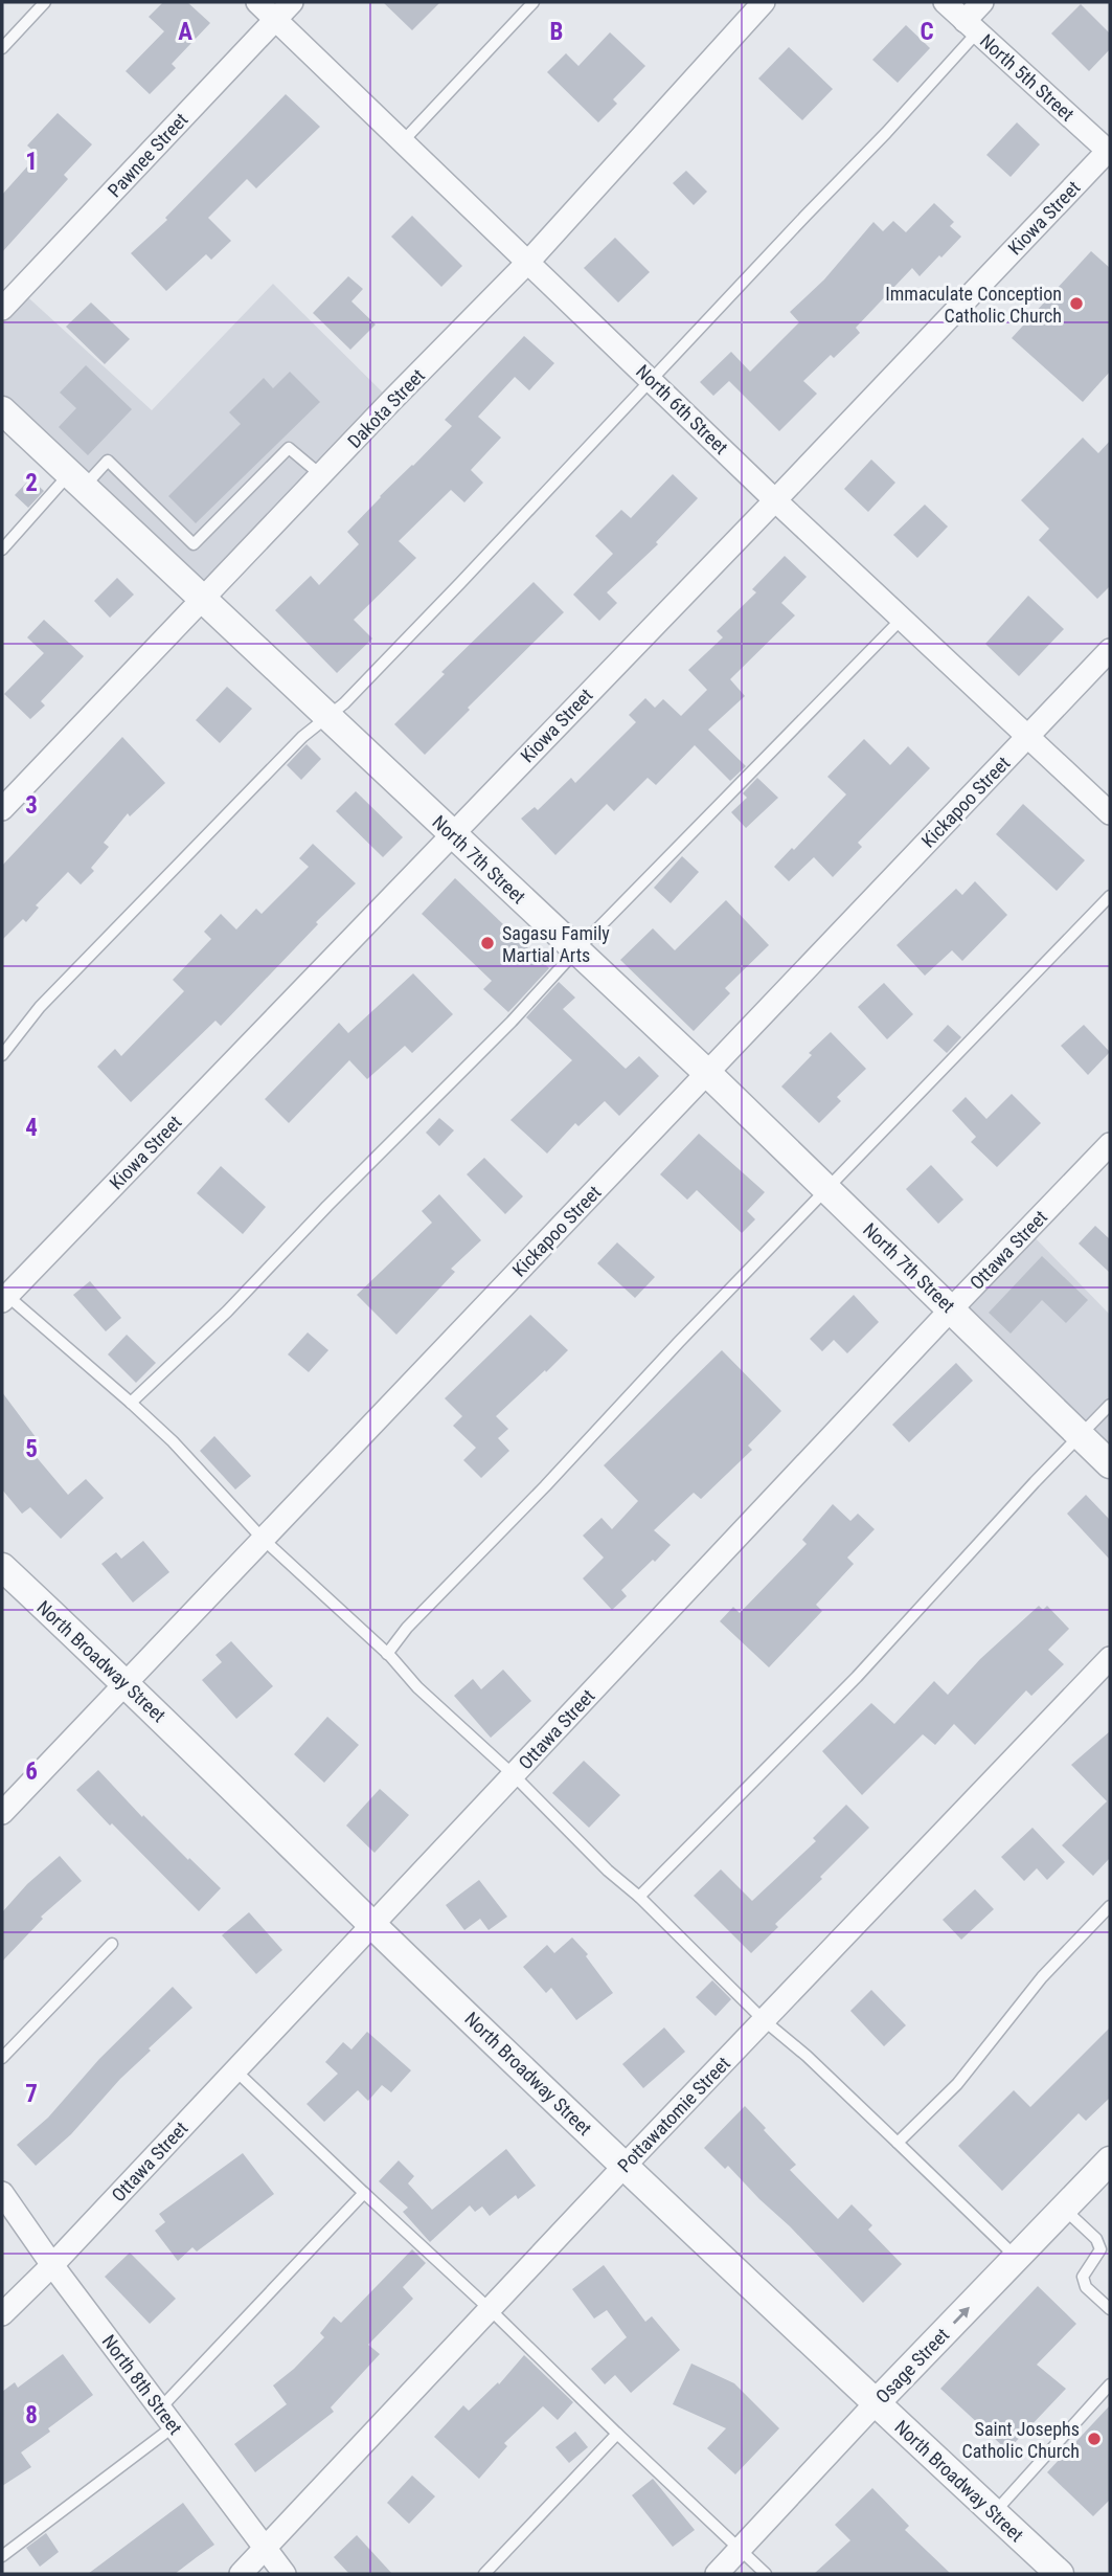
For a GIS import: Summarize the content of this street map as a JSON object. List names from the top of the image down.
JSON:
{
  "streets": {
    "street": [
      "North 5th Street",
      "Pawnee Street",
      "Kiowa Street",
      "Dakota Street",
      "North 6th Street",
      "Kickapoo Street",
      "North 7th Street",
      "Ottawa Street",
      "North Broadway Street",
      "Pottawatomie Street",
      "Osage Street",
      "North 8th Street"
    ]
  },
  "crossings": [
    ["North 5th Street", "Kiowa Street"],
    ["Pawnee Street", "North 6th Street"],
    ["Kiowa Street", "North 6th Street"],
    ["Kiowa Street", "North 7th Street"],
    ["Dakota Street", "North 6th Street"],
    ["Dakota Street", "North 7th Street"],
    ["North 6th Street", "Kickapoo Street"],
    ["Kickapoo Street", "North 7th Street"],
    ["Kickapoo Street", "North Broadway Street"],
    ["North 7th Street", "Ottawa Street"],
    ["Ottawa Street", "North Broadway Street"],
    ["Ottawa Street", "North 8th Street"],
    ["North Broadway Street", "Pottawatomie Street"],
    ["North Broadway Street", "Osage Street"],
    ["Pottawatomie Street", "North 8th Street"]
  ],
  "one_way": ["Osage Street"],
  "places": ["Immaculate Conception Catholic Church", "Sagasu Family Martial Arts", "Saint Josephs Catholic Church"],
  "grid": {
    "columns": ["A", "B", "C"],
    "rows": [
      "1",
      "2",
      "3",
      "4",
      "5",
      "6",
      "7",
      "8"
    ]
  }
}
